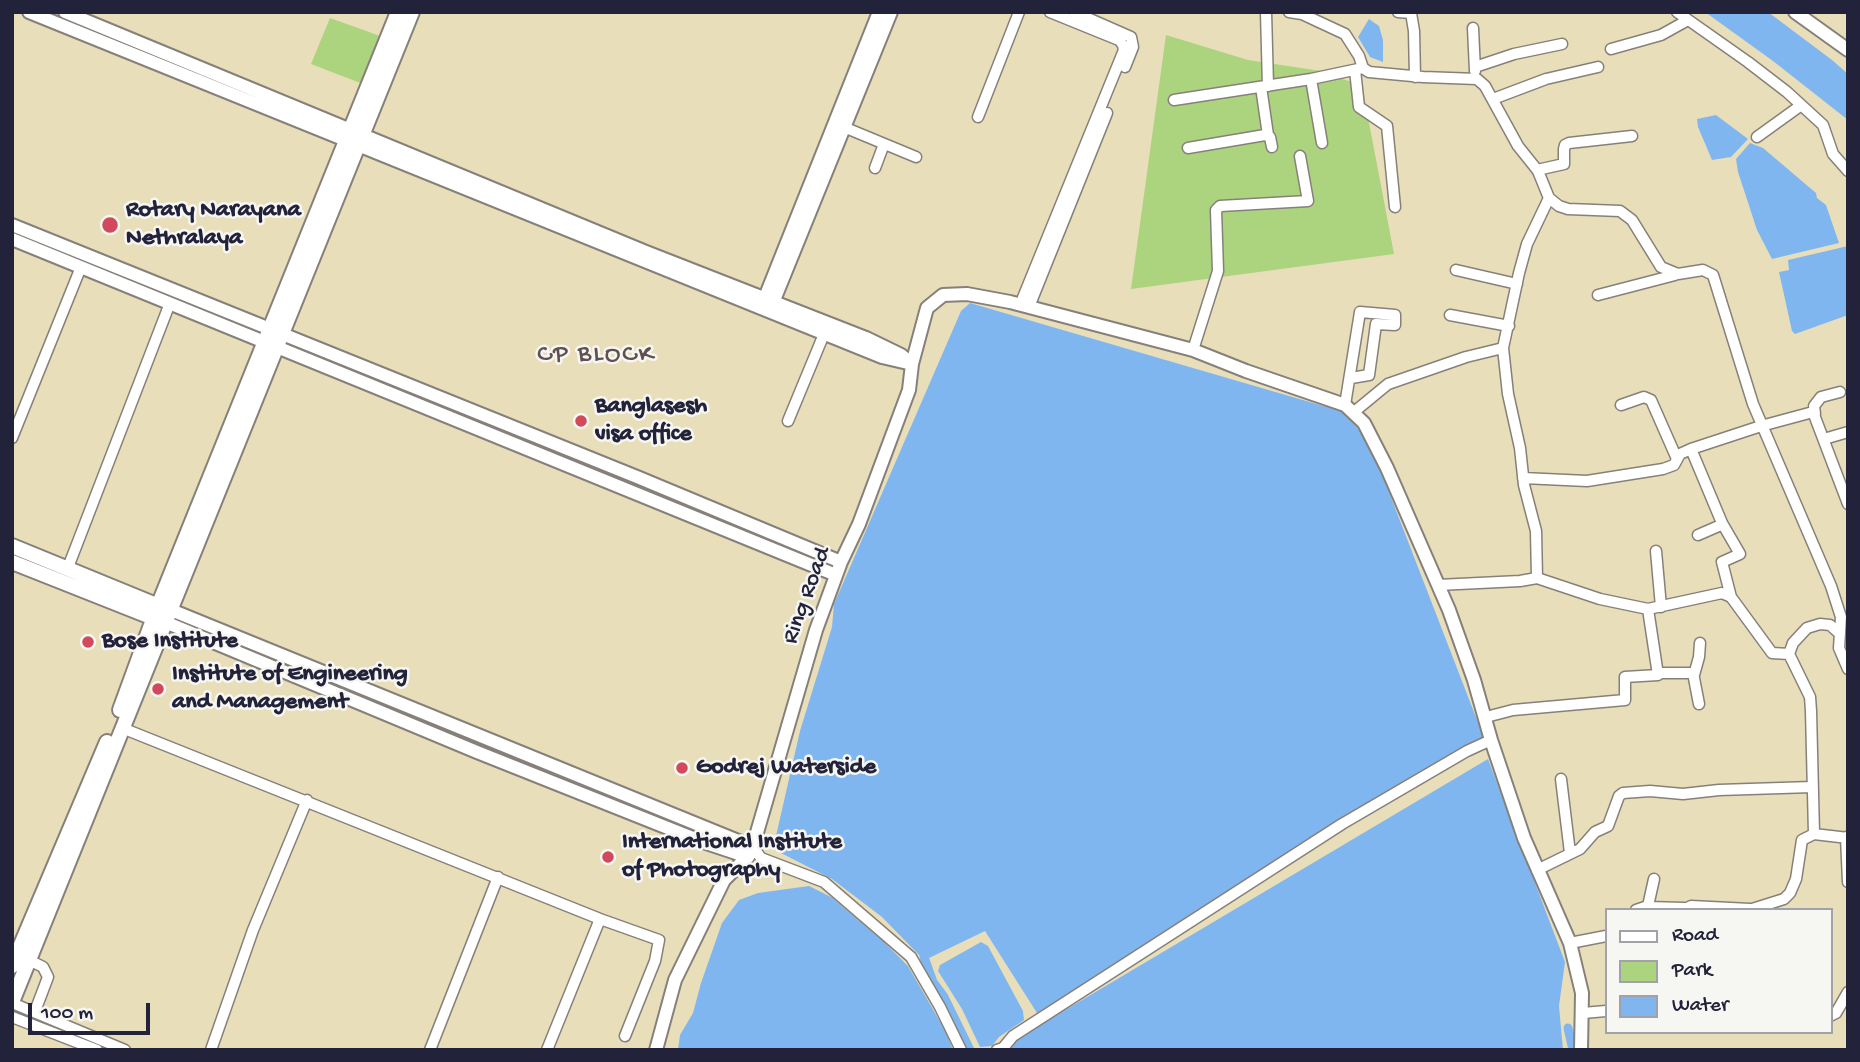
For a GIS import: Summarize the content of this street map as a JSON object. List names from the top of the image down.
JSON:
{
  "streets": {
    "street": ["Ring Road"]
  },
  "districts": ["CP BLOCK"],
  "places": [
    "Rotary Narayana Nethralaya",
    "Banglasesh visa office",
    "Bose Institute",
    "Institute of Engineering and Management",
    "Godrej Waterside",
    "International Institute of Photography"
  ],
  "legend": ["Road", "Park", "Water"],
  "scale_bar": "100 m"
}
